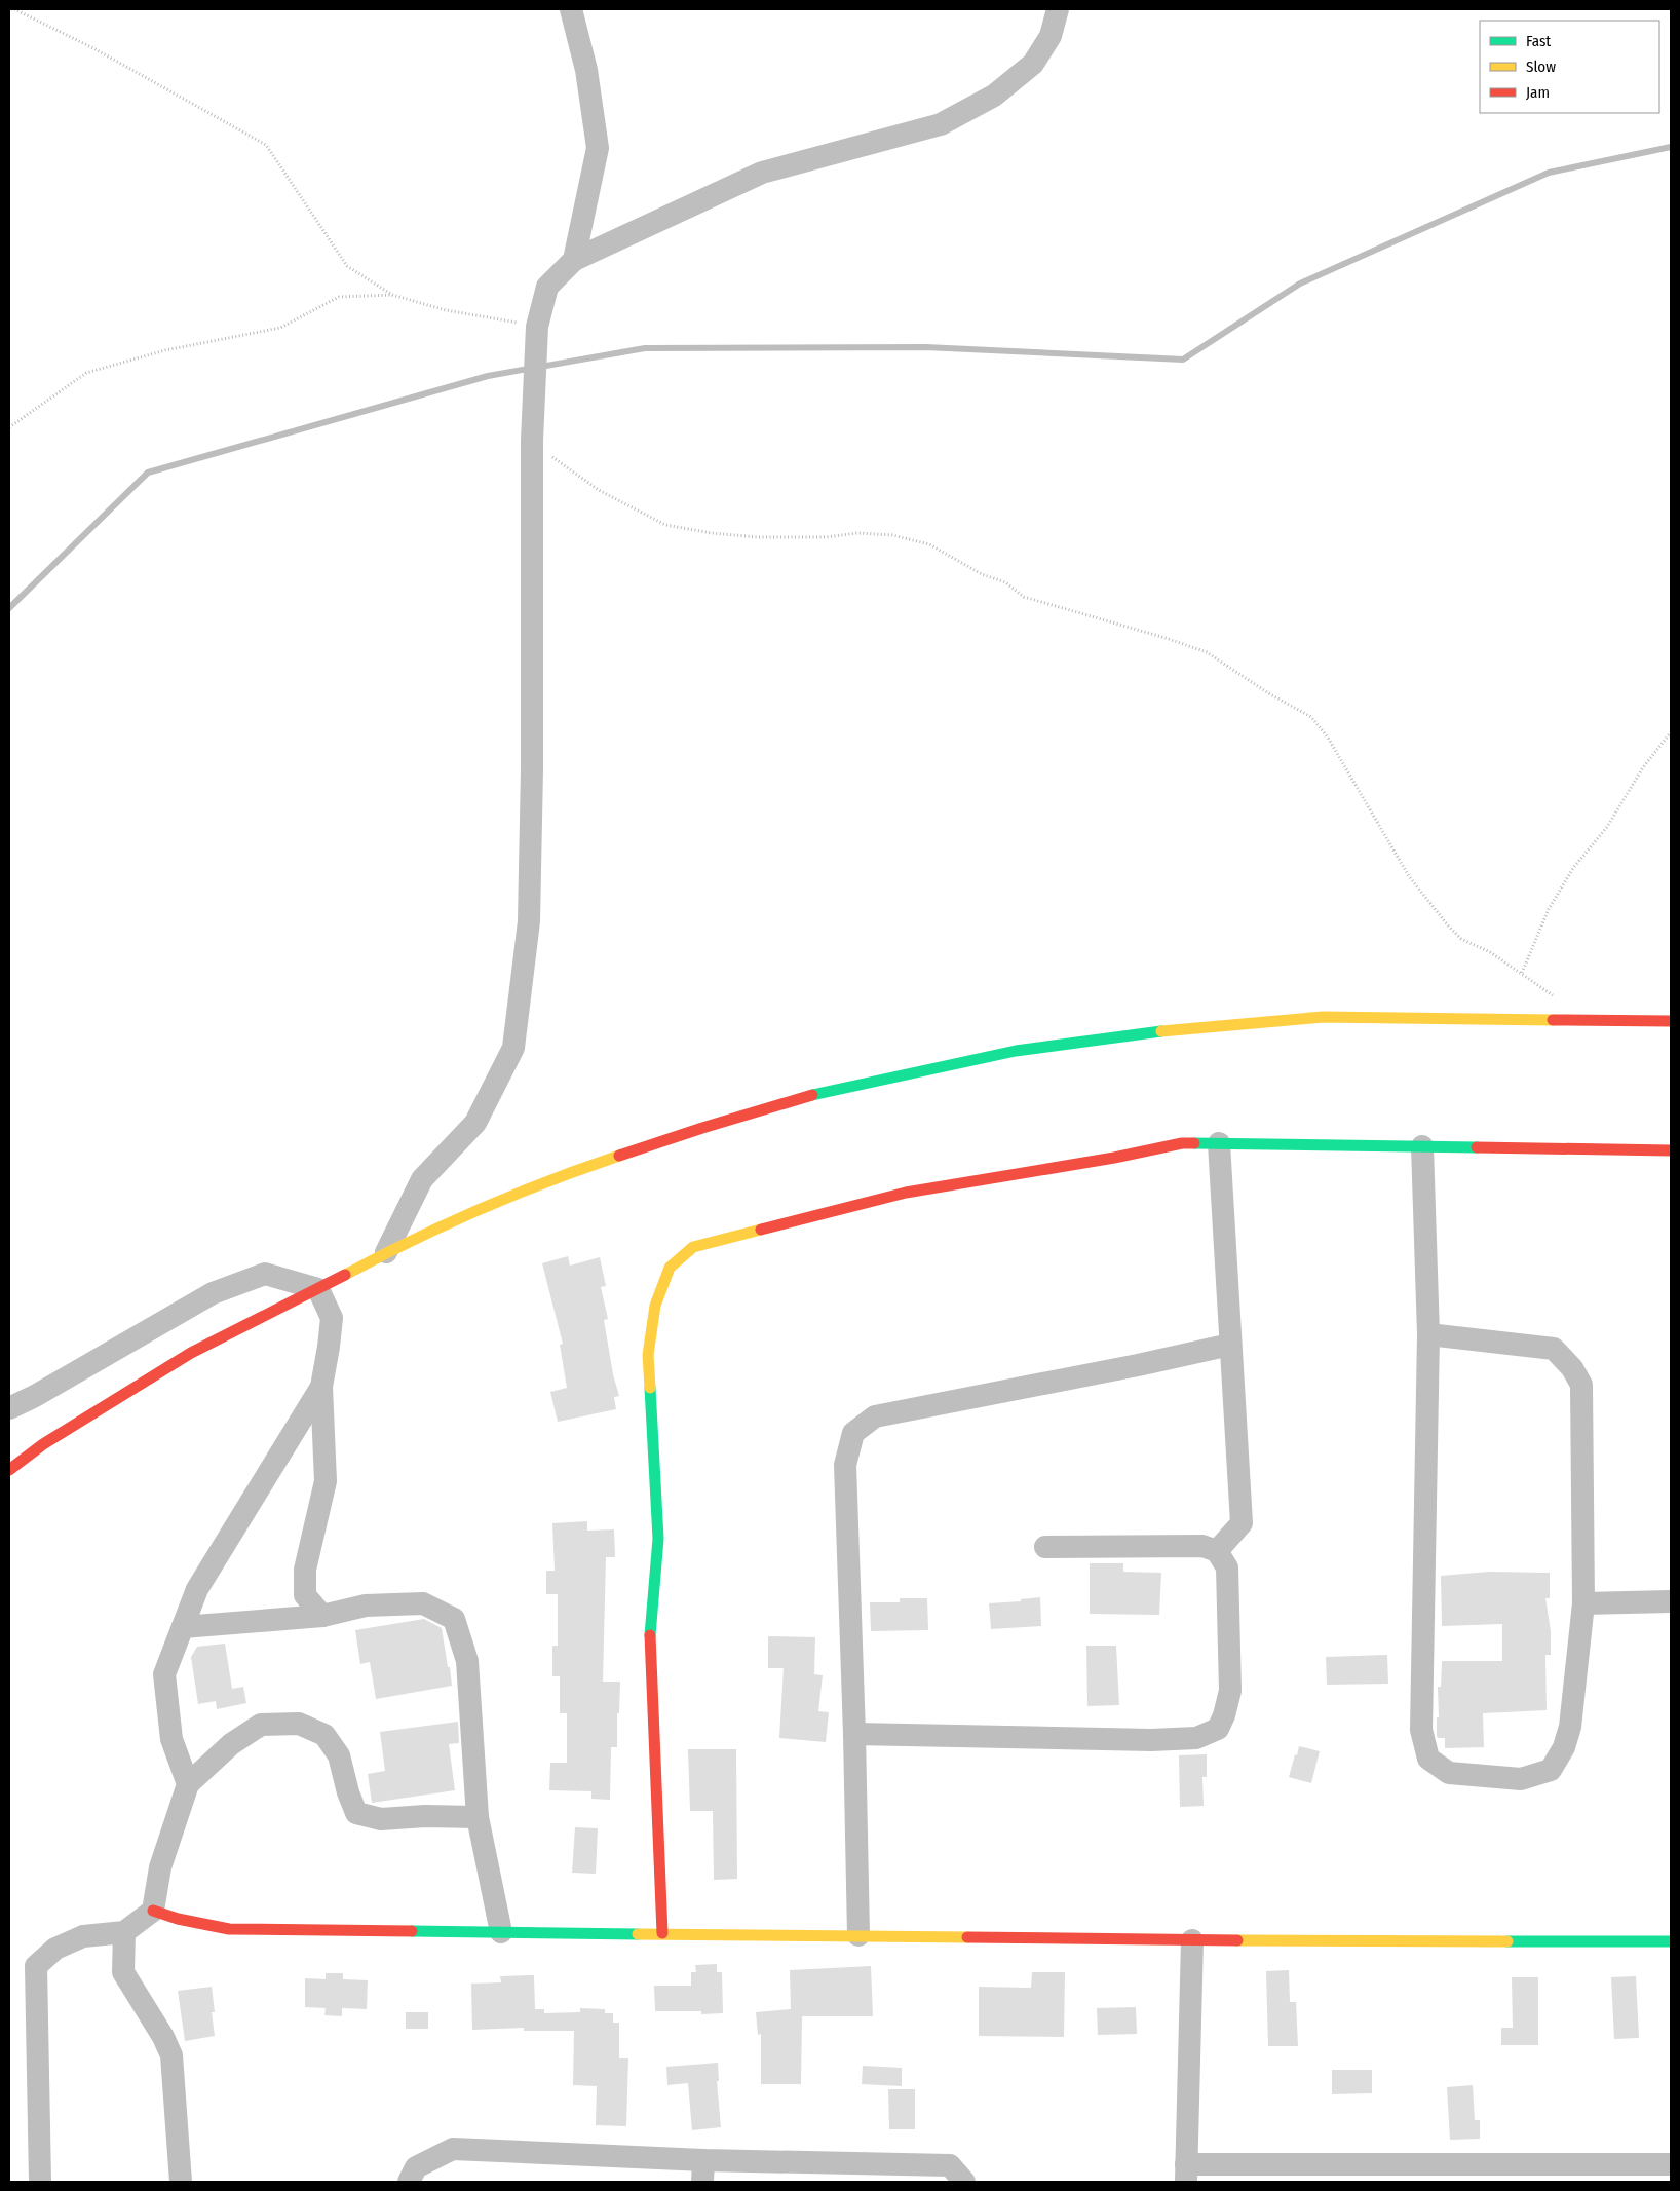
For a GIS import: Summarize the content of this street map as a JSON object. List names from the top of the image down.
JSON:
{
  "legend": ["Fast", "Slow", "Jam"]
}
